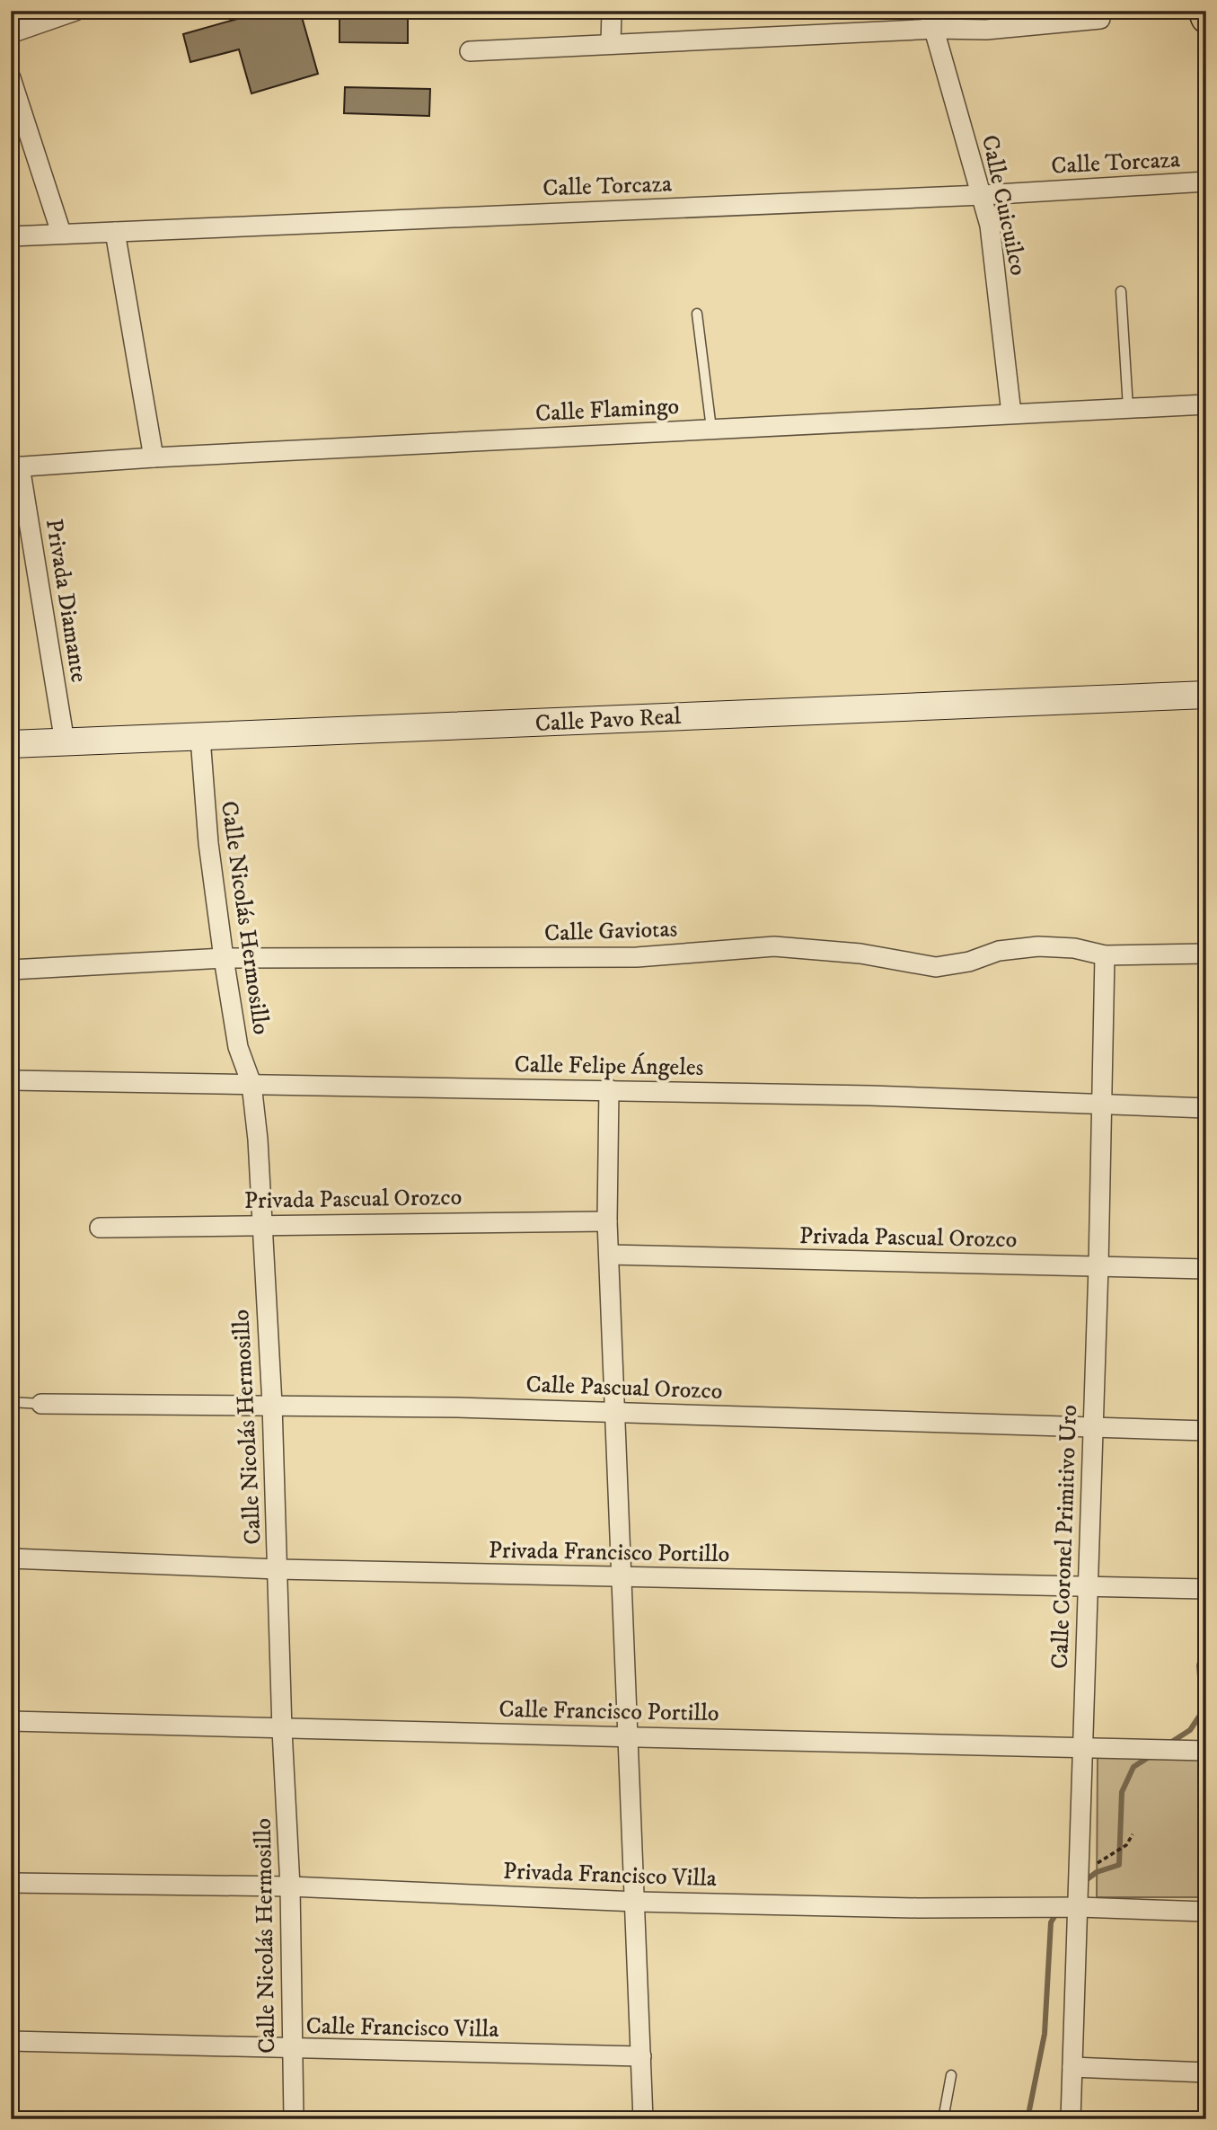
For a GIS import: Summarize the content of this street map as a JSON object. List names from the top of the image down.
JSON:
{
  "streets": {
    "street": [
      "Calle Torcaza",
      "Calle Cuicuilco",
      "Calle Flamingo",
      "Privada Diamante",
      "Calle Pavo Real",
      "Calle Nicolás Hermosillo",
      "Calle Gaviotas",
      "Calle Felipe Ángeles",
      "Privada Pascual Orozco",
      "Calle Pascual Orozco",
      "Calle Coronel Primitivo Uro",
      "Privada Francisco Portillo",
      "Calle Francisco Portillo",
      "Privada Francisco Villa",
      "Calle Francisco Villa"
    ]
  },
  "crossings": [
    ["Calle Torcaza", "Calle Cuicuilco"],
    ["Calle Cuicuilco", "Calle Flamingo"],
    ["Calle Flamingo", "Privada Diamante"],
    ["Privada Diamante", "Calle Pavo Real"],
    ["Calle Pavo Real", "Calle Nicolás Hermosillo"],
    ["Calle Nicolás Hermosillo", "Calle Gaviotas"],
    ["Calle Nicolás Hermosillo", "Calle Felipe Ángeles"],
    ["Calle Nicolás Hermosillo", "Privada Pascual Orozco"],
    ["Calle Nicolás Hermosillo", "Calle Pascual Orozco"],
    ["Calle Nicolás Hermosillo", "Privada Francisco Portillo"],
    ["Calle Nicolás Hermosillo", "Calle Francisco Portillo"],
    ["Calle Nicolás Hermosillo", "Privada Francisco Villa"],
    ["Calle Nicolás Hermosillo", "Calle Francisco Villa"],
    ["Calle Gaviotas", "Calle Coronel Primitivo Uro"],
    ["Calle Felipe Ángeles", "Calle Coronel Primitivo Uro"],
    ["Privada Pascual Orozco", "Calle Coronel Primitivo Uro"],
    ["Calle Pascual Orozco", "Calle Coronel Primitivo Uro"],
    ["Calle Coronel Primitivo Uro", "Privada Francisco Portillo"],
    ["Calle Coronel Primitivo Uro", "Calle Francisco Portillo"],
    ["Calle Coronel Primitivo Uro", "Privada Francisco Villa"]
  ]
}
